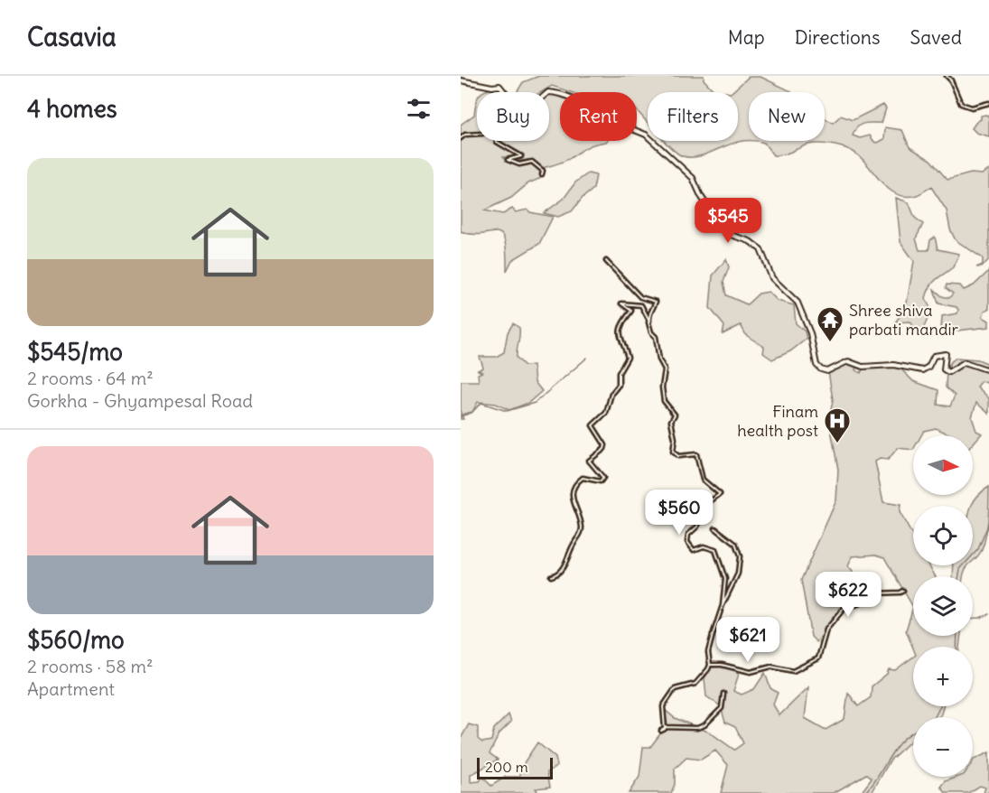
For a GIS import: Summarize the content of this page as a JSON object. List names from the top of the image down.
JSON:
{
  "places": {
    "temple": ["Shree shiva parbati mandir"],
    "hospital": ["Finam health post"]
  },
  "scale_bar": "200 m",
  "north": "right",
  "page": {
    "header": "Casavia",
    "nav": ["Map", "Directions", "Saved"],
    "heading": "4 homes",
    "chip": [
      "Buy",
      "Rent",
      "Filters",
      "New"
    ],
    "list": [
      {
        "name": "$545/mo",
        "note": "2 rooms · 64 m² · Gorkha - Ghyampesal Road"
      },
      {
        "name": "$560/mo",
        "note": "2 rooms · 58 m² · Apartment"
      }
    ],
    "price": [
      "$545",
      "$560",
      "$622",
      "$621"
    ],
    "map_buttons": ["+", "−"],
    "scale": "200 m"
  }
}
